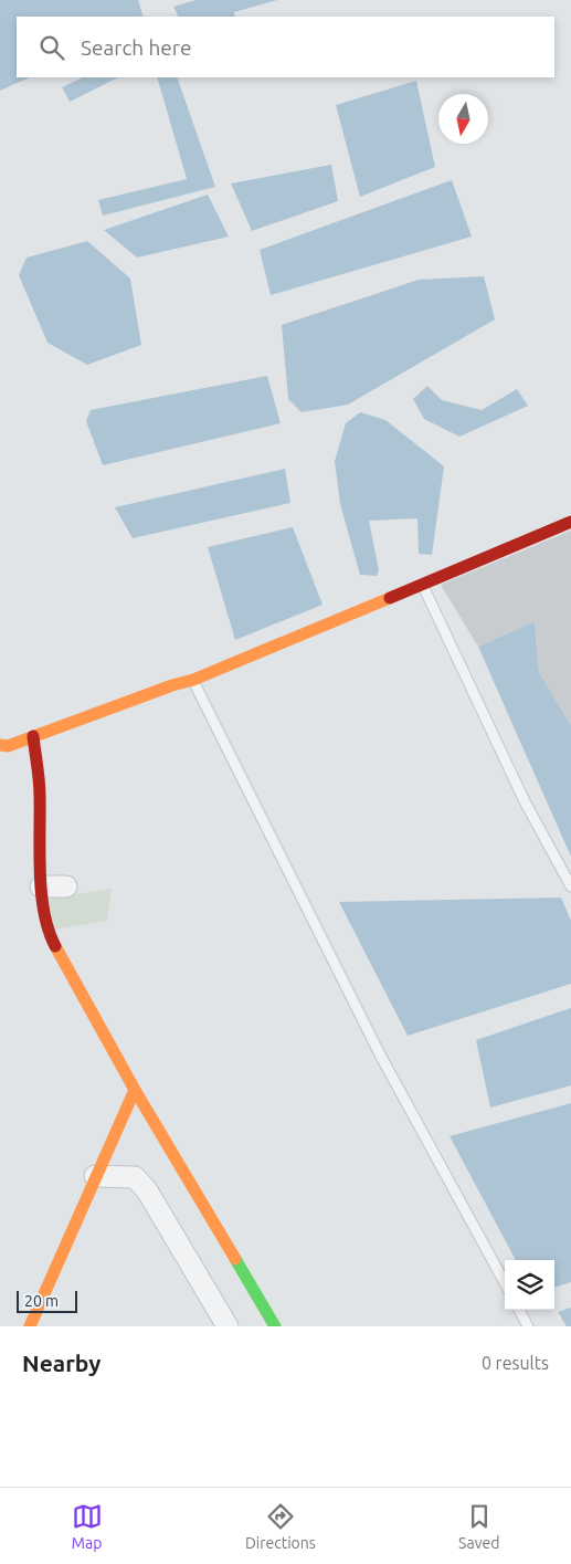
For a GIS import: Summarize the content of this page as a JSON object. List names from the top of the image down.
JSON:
{
  "scale_bar": "20 m",
  "north": "bottom",
  "page": {
    "search": "Search here",
    "scale": "20 m",
    "heading": ["Nearby", "0 results"],
    "nav": ["Map", "Directions", "Saved"]
  }
}
